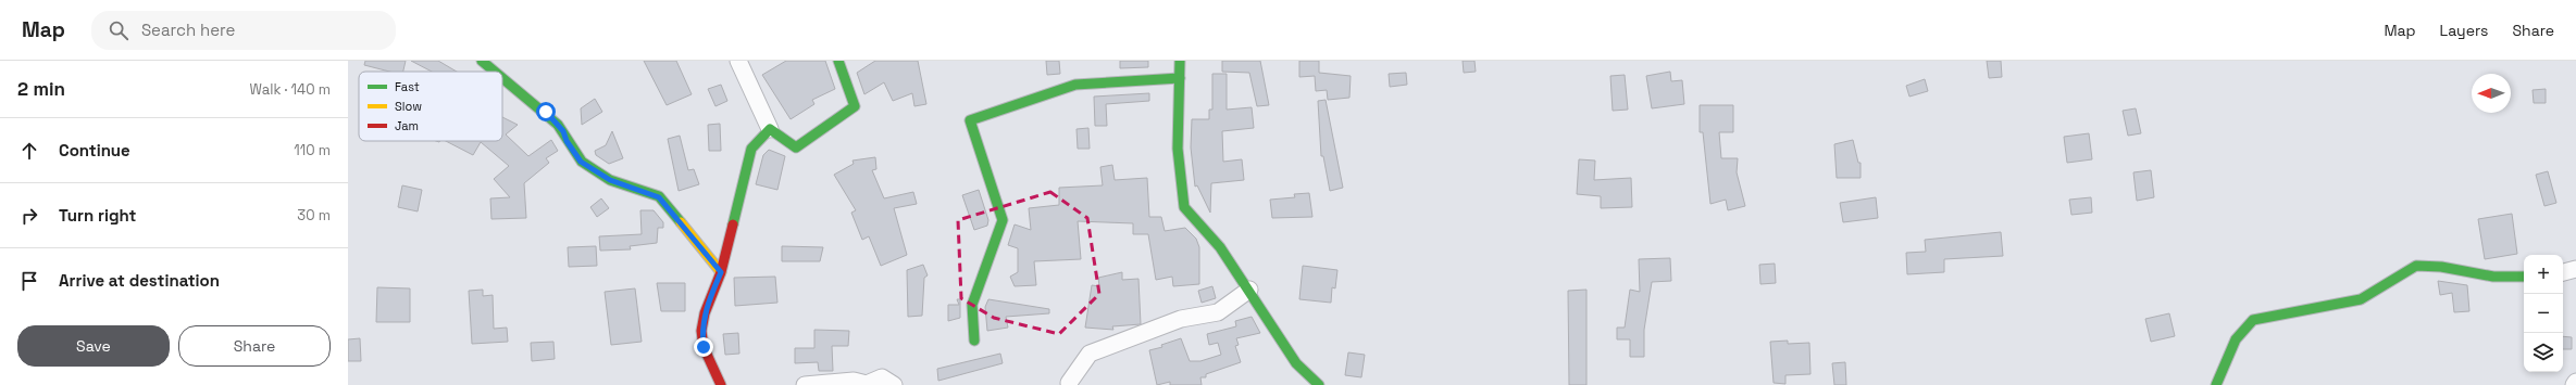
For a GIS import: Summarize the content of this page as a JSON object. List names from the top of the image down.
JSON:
{
  "legend": ["Fast", "Slow", "Jam"],
  "north": "left",
  "page": {
    "header": "Map",
    "search": "Search here",
    "nav": ["Map", "Layers", "Share"],
    "heading": ["2 min", "Walk · 140 m"],
    "list": [
      ["Continue", "110 m"],
      ["Turn right", "30 m"],
      "Arrive at destination"
    ],
    "map_buttons": ["+", "−"],
    "buttons": ["Save", "Share"]
  }
}
